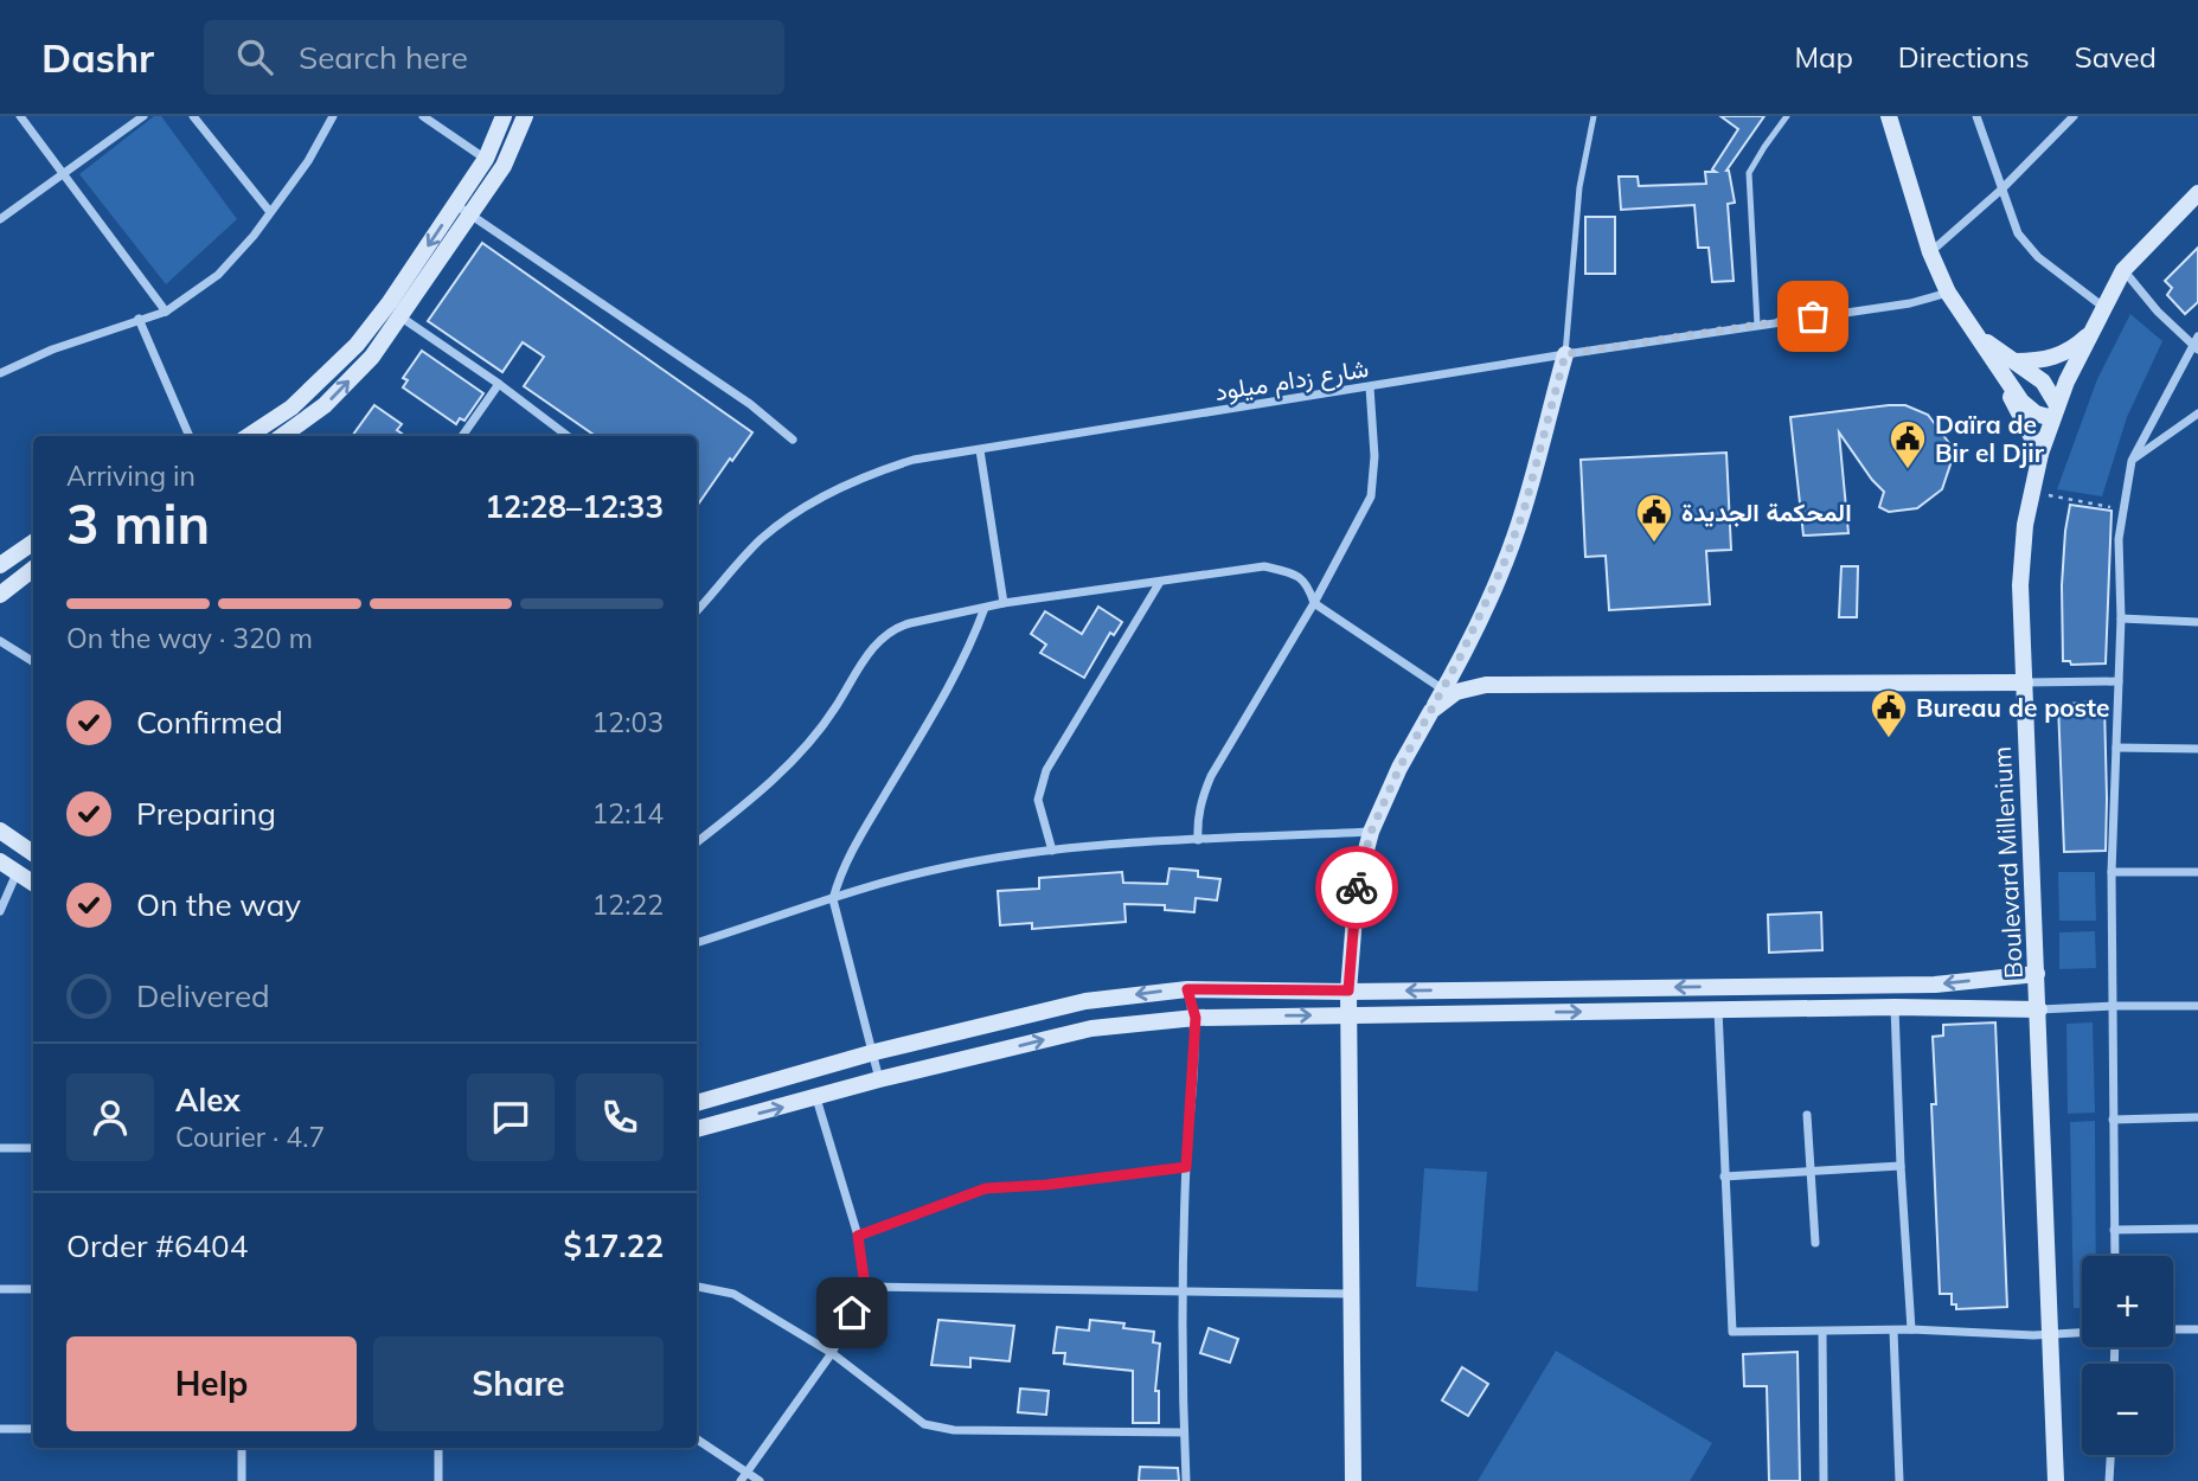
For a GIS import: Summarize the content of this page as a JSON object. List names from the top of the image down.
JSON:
{
  "streets": {
    "main road": ["Boulevard Millenium"],
    "street": ["شارع زدام ميلود"]
  },
  "places": {
    "public building": ["Daïra de Bir el Djir", "المحكمة الجديدة", "Bureau de poste"]
  },
  "page": {
    "header": "Dashr",
    "search": "Search here",
    "nav": ["Map", "Directions", "Saved"],
    "heading": ["3 min", "Arriving in", "12:28–12:33"],
    "panel": [
      "Alex",
      "Courier · 4.7",
      "Order #6404",
      "$17.22"
    ],
    "bar": "On the way · 320 m",
    "list": [
      ["Confirmed", "12:03"],
      ["Preparing", "12:14"],
      ["On the way", "12:22"],
      "Delivered"
    ],
    "map_buttons": ["+", "−"],
    "buttons": ["Help", "Share"]
  }
}
